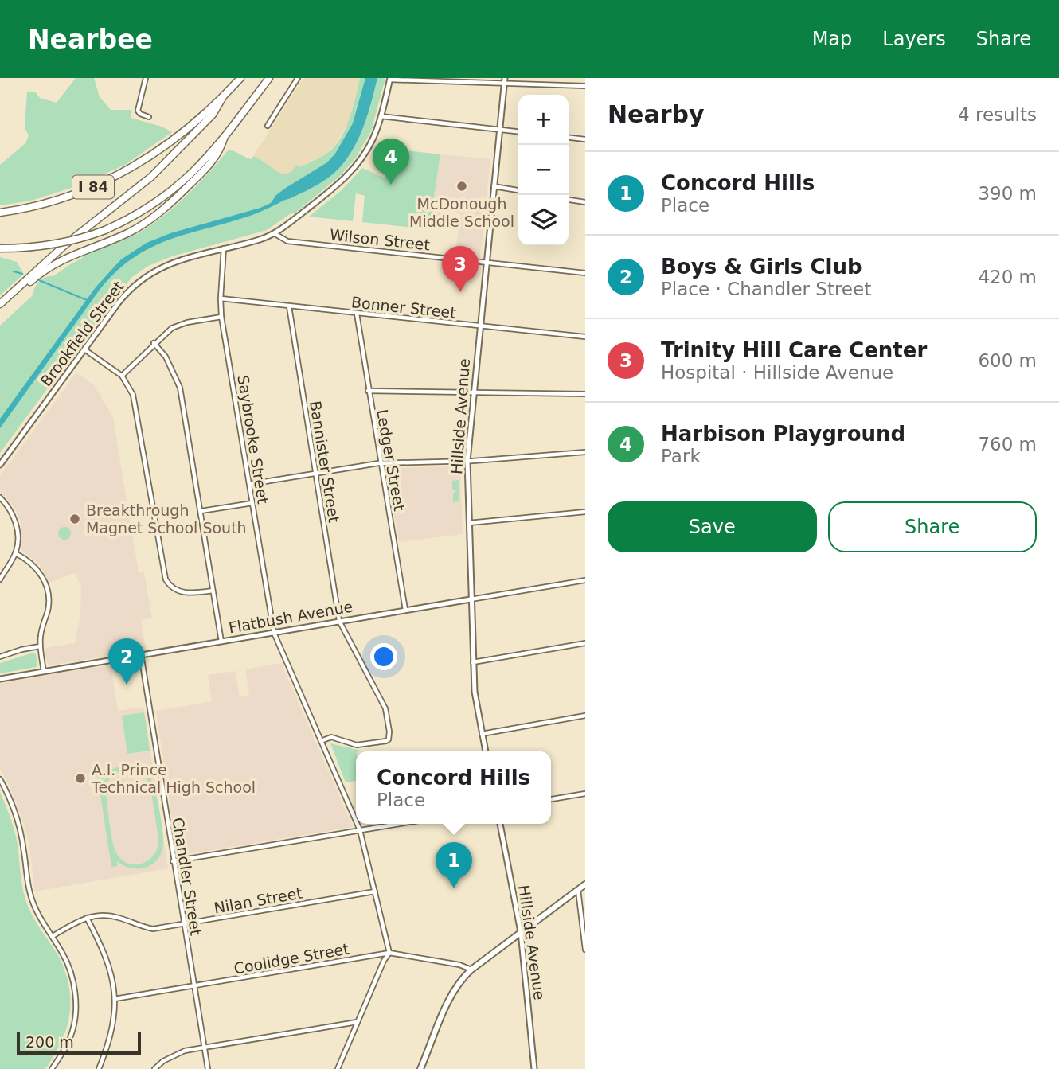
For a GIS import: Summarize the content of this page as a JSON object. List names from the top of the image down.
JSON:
{
  "streets": {
    "highway": ["I 84"],
    "street": [
      "Wilson Street",
      "Bonner Street",
      "Brookfield Street",
      "Hillside Avenue",
      "Saybrooke Street",
      "Ledger Street",
      "Bannister Street",
      "Flatbush Avenue",
      "Chandler Street",
      "Nilan Street",
      "Coolidge Street"
    ]
  },
  "crossings": [
    ["Wilson Street", "Brookfield Street"],
    ["Wilson Street", "Hillside Avenue"],
    ["Bonner Street", "Hillside Avenue"],
    ["Bonner Street", "Saybrooke Street"],
    ["Bonner Street", "Ledger Street"],
    ["Bonner Street", "Bannister Street"],
    ["Brookfield Street", "Saybrooke Street"],
    ["Hillside Avenue", "Flatbush Avenue"],
    ["Saybrooke Street", "Bannister Street"],
    ["Saybrooke Street", "Flatbush Avenue"],
    ["Saybrooke Street", "Nilan Street"],
    ["Saybrooke Street", "Coolidge Street"],
    ["Ledger Street", "Flatbush Avenue"],
    ["Bannister Street", "Flatbush Avenue"],
    ["Flatbush Avenue", "Chandler Street"],
    ["Chandler Street", "Nilan Street"],
    ["Chandler Street", "Coolidge Street"]
  ],
  "places": ["McDonough Middle School", "Breakthrough Magnet School South", "A.I. Prince Technical High School"],
  "scale_bar": "200 m",
  "page": {
    "header": "Nearbee",
    "nav": ["Map", "Layers", "Share"],
    "heading": ["Nearby", "4 results"],
    "map_buttons": ["+", "−"],
    "pins": [
      "4",
      "3",
      "2",
      "1"
    ],
    "list": [
      {
        "mark": "1",
        "name": "Concord Hills",
        "note": "Place",
        "value": "390 m"
      },
      {
        "mark": "2",
        "name": "Boys & Girls Club",
        "note": "Place · Chandler Street",
        "value": "420 m"
      },
      {
        "mark": "3",
        "name": "Trinity Hill Care Center",
        "note": "Hospital · Hillside Avenue",
        "value": "600 m"
      },
      {
        "mark": "4",
        "name": "Harbison Playground",
        "note": "Park",
        "value": "760 m"
      }
    ],
    "buttons": ["Save", "Share"],
    "popup": ["Concord Hills", "Place"],
    "scale": "200 m"
  }
}
